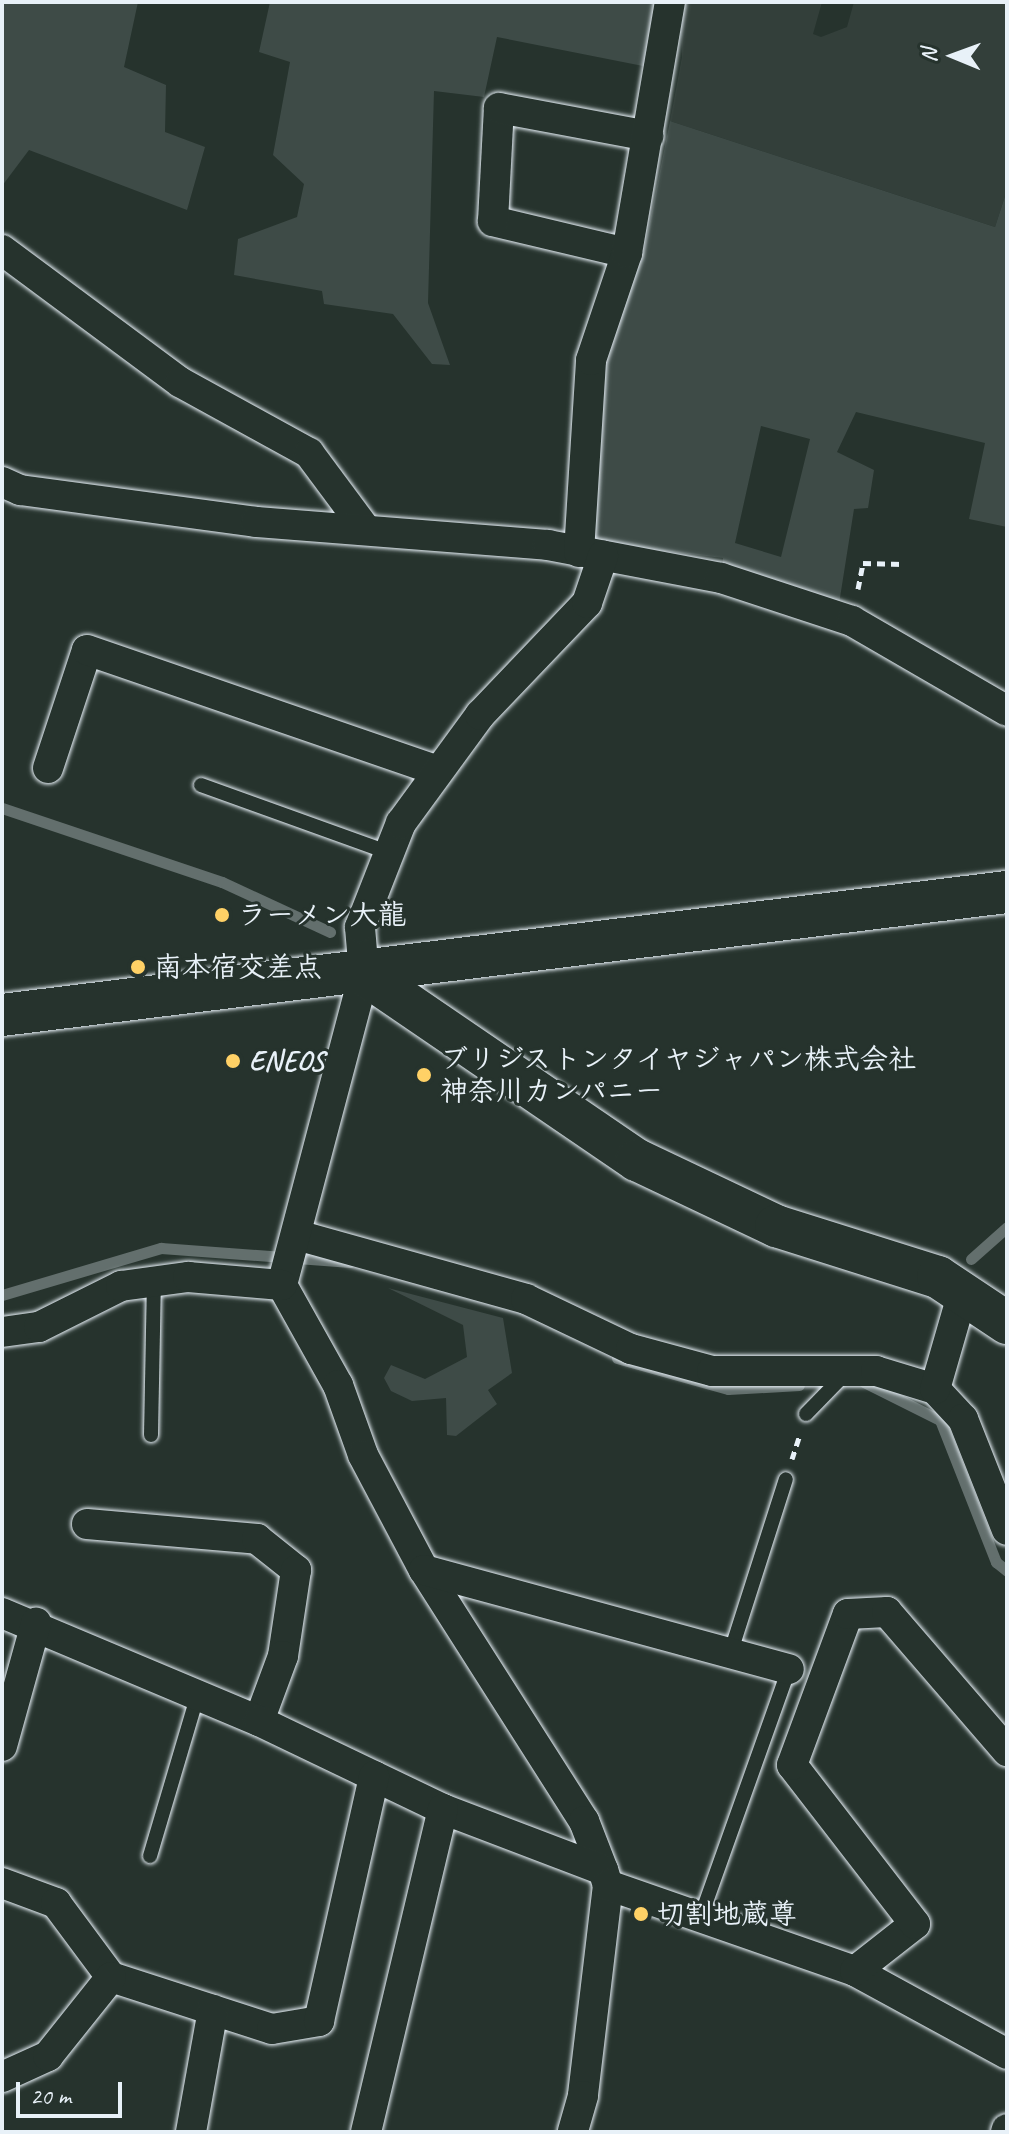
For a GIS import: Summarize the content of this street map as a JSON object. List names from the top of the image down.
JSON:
{
  "places": [
    "ラーメン大龍",
    "南本宿交差点",
    "ENEOS",
    "ブリジストンタイヤジャパン株式会社 神奈川カンパニー",
    "切割地蔵尊"
  ],
  "scale_bar": "20 m",
  "north": "left"
}
